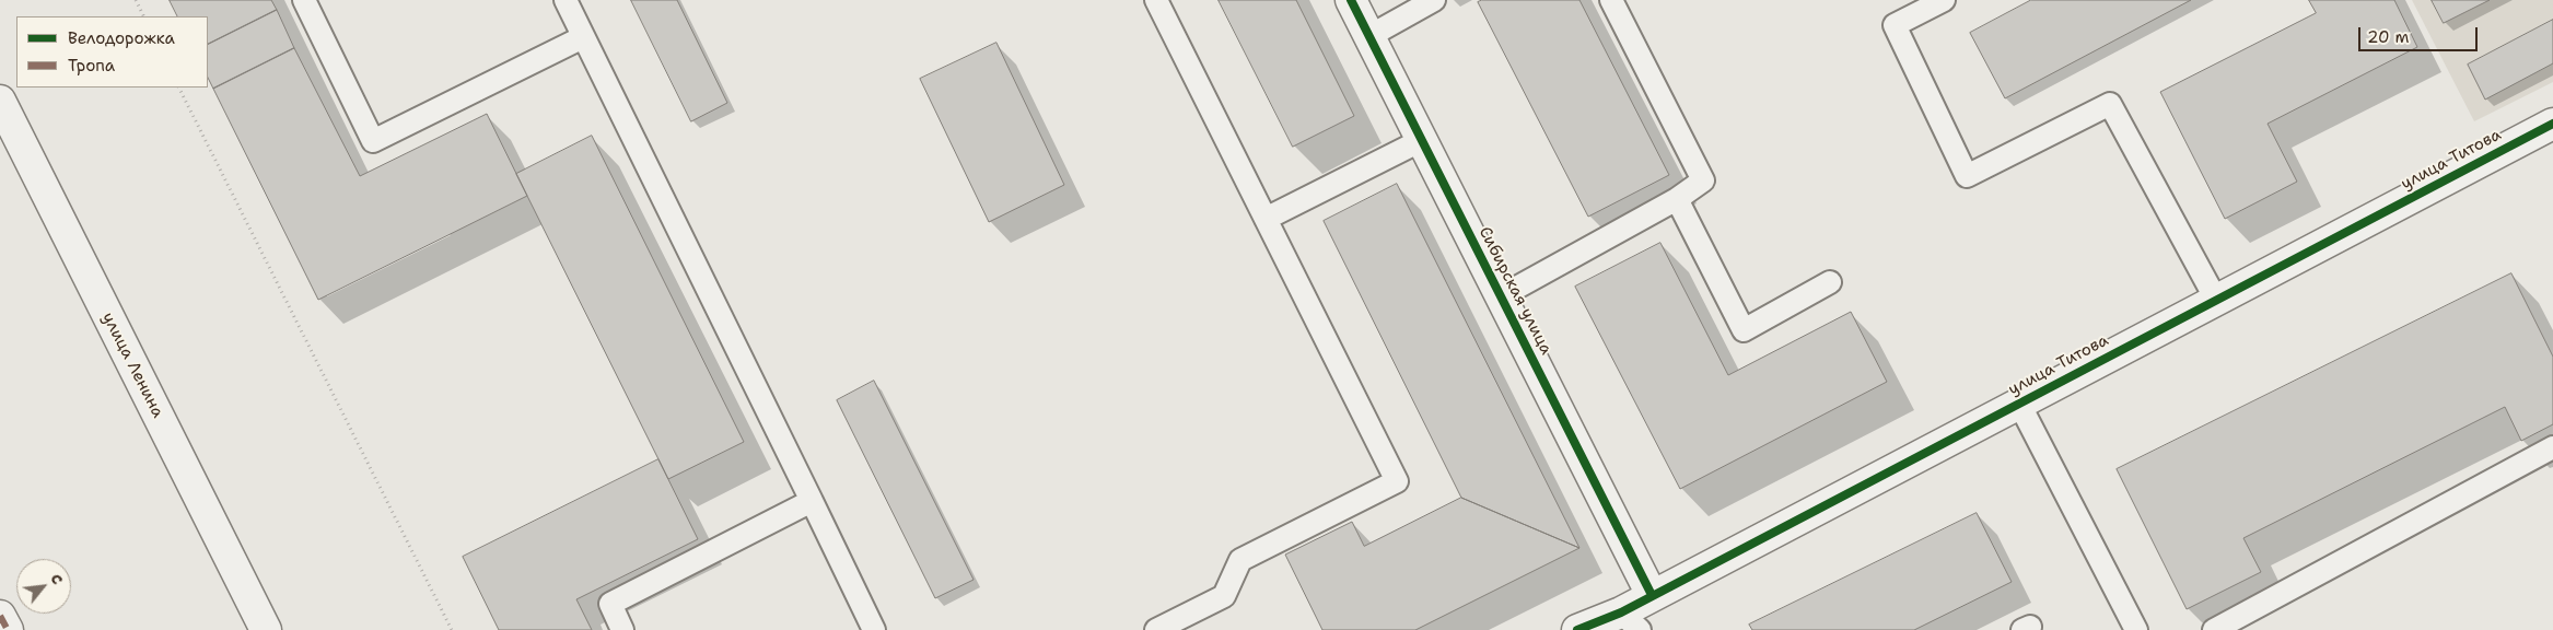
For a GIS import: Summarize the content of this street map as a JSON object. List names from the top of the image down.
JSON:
{
  "streets": {
    "street": ["улица Титова", "Сибирская улица", "улица Ленина"]
  },
  "crossings": [
    ["улица Титова", "Сибирская улица"]
  ],
  "legend": ["Велодорожка", "Тропа"],
  "scale_bar": "20 m",
  "north": "top right"
}
